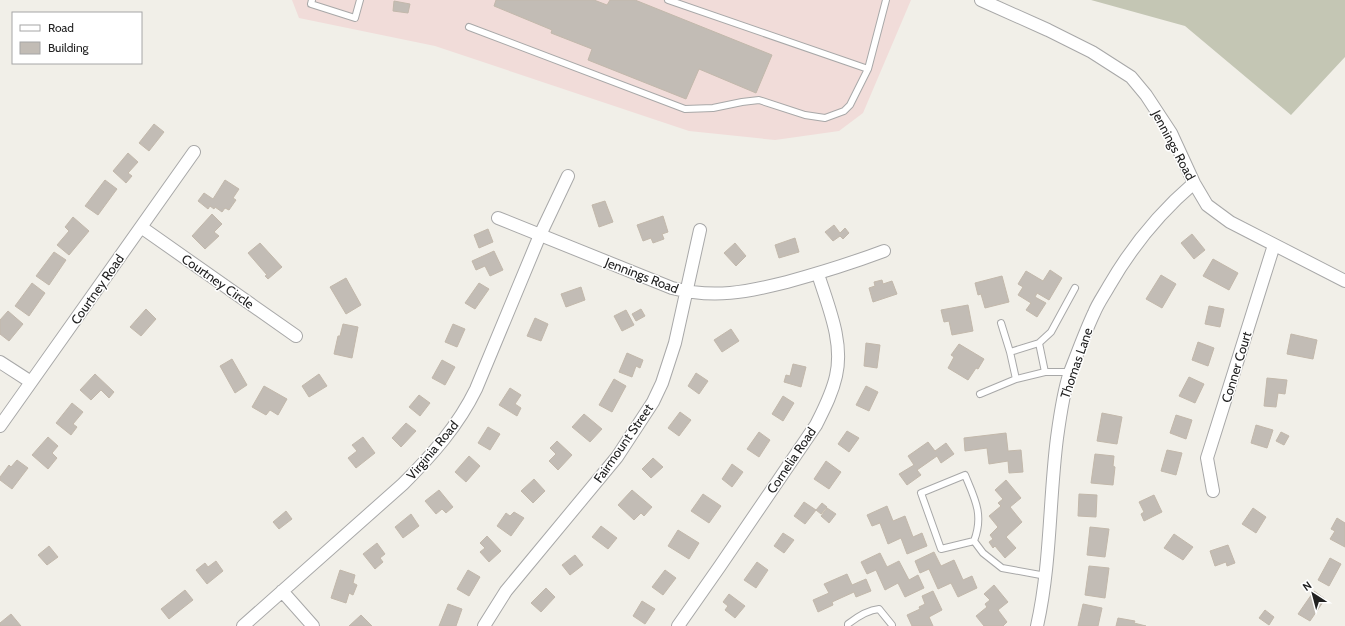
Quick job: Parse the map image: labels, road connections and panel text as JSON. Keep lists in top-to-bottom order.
{
  "streets": {
    "street": [
      "Jennings Road",
      "Courtney Circle",
      "Courtney Road",
      "Thomas Lane",
      "Conner Court",
      "Fairmount Street",
      "Virginia Road",
      "Cornelia Road"
    ]
  },
  "crossings": [
    ["Jennings Road", "Thomas Lane"],
    ["Jennings Road", "Conner Court"],
    ["Jennings Road", "Fairmount Street"],
    ["Jennings Road", "Virginia Road"],
    ["Jennings Road", "Cornelia Road"],
    ["Courtney Circle", "Courtney Road"]
  ],
  "legend": ["Road", "Building"],
  "north": "top left"
}
